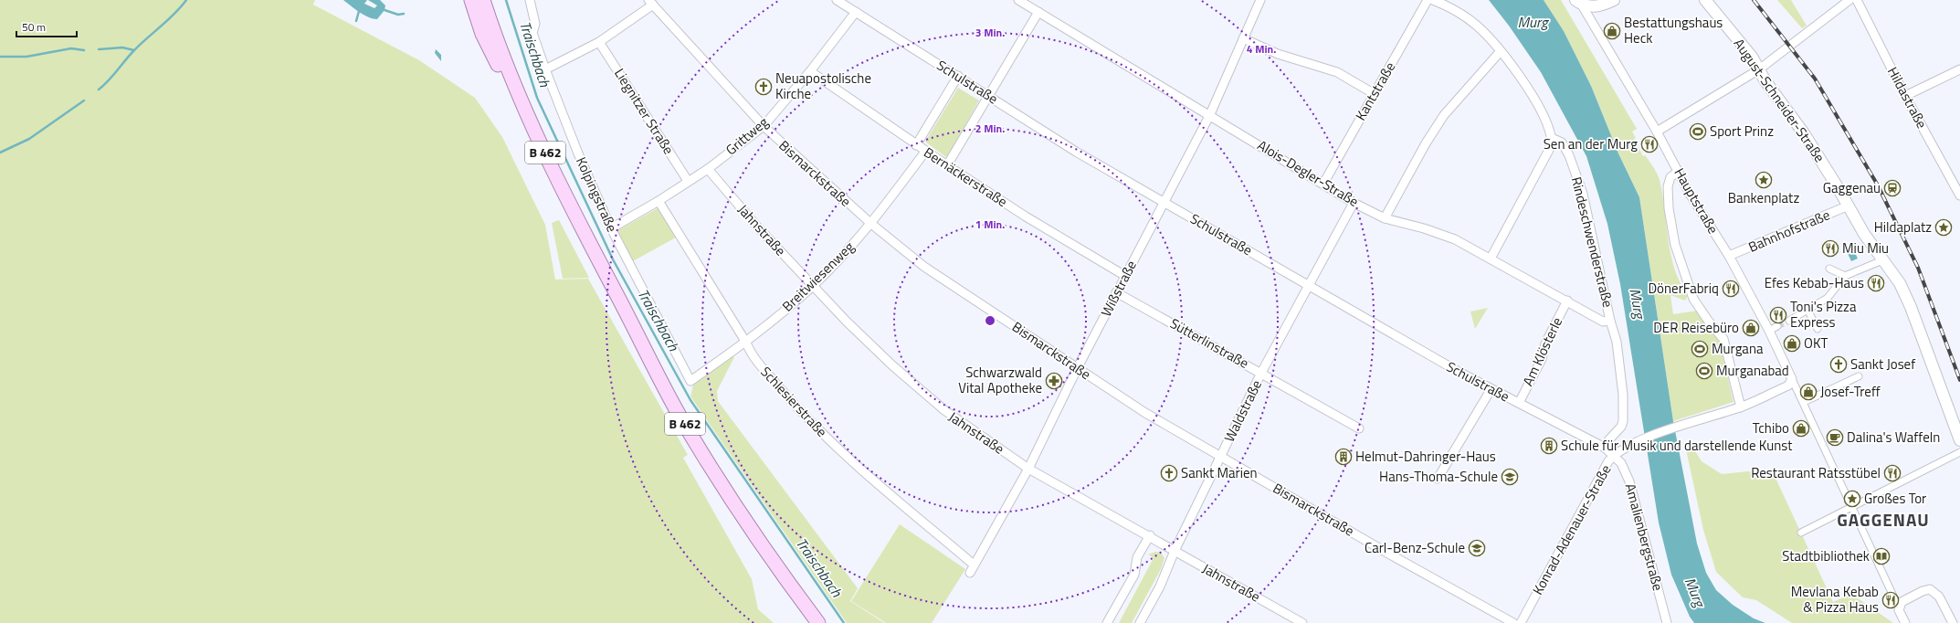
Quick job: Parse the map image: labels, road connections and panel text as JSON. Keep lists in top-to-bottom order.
{
  "streets": {
    "main road": ["B 462"],
    "street": [
      "Schulstraße",
      "Kantstraße",
      "Hildastraße",
      "August-Schneider-Straße",
      "Liegnitzer Straße",
      "Grittweg",
      "Bismarckstraße",
      "Alois-Degler-Straße",
      "Bernäckerstraße",
      "Kolpingstraße",
      "Hauptstraße",
      "Jahnstraße",
      "Bahnhofstraße",
      "Rindeschwenderstraße",
      "Breitwiesenweg",
      "Wißstraße",
      "Sütterlinstraße",
      "Am Klösterle",
      "Schlesierstraße",
      "Waldstraße",
      "Konrad-Adenauer-Straße",
      "Amalienbergstraße"
    ]
  },
  "crossings": [
    ["Schulstraße", "Grittweg"],
    ["Schulstraße", "Rindeschwenderstraße"],
    ["Schulstraße", "Wißstraße"],
    ["Schulstraße", "Am Klösterle"],
    ["Schulstraße", "Waldstraße"],
    ["Schulstraße", "Konrad-Adenauer-Straße"],
    ["Schulstraße", "Amalienbergstraße"],
    ["Kantstraße", "Alois-Degler-Straße"],
    ["August-Schneider-Straße", "Bahnhofstraße"],
    ["Liegnitzer Straße", "Grittweg"],
    ["Grittweg", "Bismarckstraße"],
    ["Grittweg", "Bernäckerstraße"],
    ["Grittweg", "Kolpingstraße"],
    ["Grittweg", "Jahnstraße"],
    ["Grittweg", "Schlesierstraße"],
    ["Bismarckstraße", "Breitwiesenweg"],
    ["Bismarckstraße", "Wißstraße"],
    ["Bismarckstraße", "Waldstraße"],
    ["Alois-Degler-Straße", "Rindeschwenderstraße"],
    ["Alois-Degler-Straße", "Wißstraße"],
    ["Alois-Degler-Straße", "Am Klösterle"],
    ["Alois-Degler-Straße", "Waldstraße"],
    ["Bernäckerstraße", "Breitwiesenweg"],
    ["Bernäckerstraße", "Wißstraße"],
    ["Kolpingstraße", "Breitwiesenweg"],
    ["Hauptstraße", "Bahnhofstraße"],
    ["Hauptstraße", "Konrad-Adenauer-Straße"],
    ["Jahnstraße", "Breitwiesenweg"],
    ["Jahnstraße", "Wißstraße"],
    ["Jahnstraße", "Waldstraße"],
    ["Breitwiesenweg", "Schlesierstraße"],
    ["Wißstraße", "Sütterlinstraße"],
    ["Wißstraße", "Schlesierstraße"],
    ["Sütterlinstraße", "Waldstraße"],
    ["Konrad-Adenauer-Straße", "Amalienbergstraße"]
  ],
  "districts": ["GAGGENAU"],
  "water": ["Murg", "Traischbach"],
  "places": {
    "shop": [
      "Bestattungshaus Heck",
      "DER Reisebüro",
      "OKT",
      "Josef-Treff",
      "Tchibo"
    ],
    "church": ["Neuapostolische Kirche", "Sankt Josef", "Sankt Marien"],
    "sports": ["Sport Prinz", "Murgana", "Murganabad"],
    "restaurant": [
      "Sen an der Murg",
      "Miu Miu",
      "Efes Kebab-Haus",
      "DönerFabriq",
      "Toni's Pizza Express",
      "Restaurant Ratsstübel",
      "Mevlana Kebab & Pizza Haus"
    ],
    "place": ["Bankenplatz", "Hildaplatz", "Großes Tor"],
    "station": ["Gaggenau"],
    "pharmacy": ["Schwarzwald Vital Apotheke"],
    "cafe": ["Dalina's Waffeln"],
    "building": ["Schule für Musik und darstellende Kunst", "Helmut-Dahringer-Haus"],
    "school or university": ["Hans-Thoma-Schule", "Carl-Benz-Schule"],
    "library": ["Stadtbibliothek"]
  },
  "scale_bar": "50 m",
  "rings": [
    "3 Min.",
    "4 Min.",
    "2 Min.",
    "1 Min."
  ]
}
